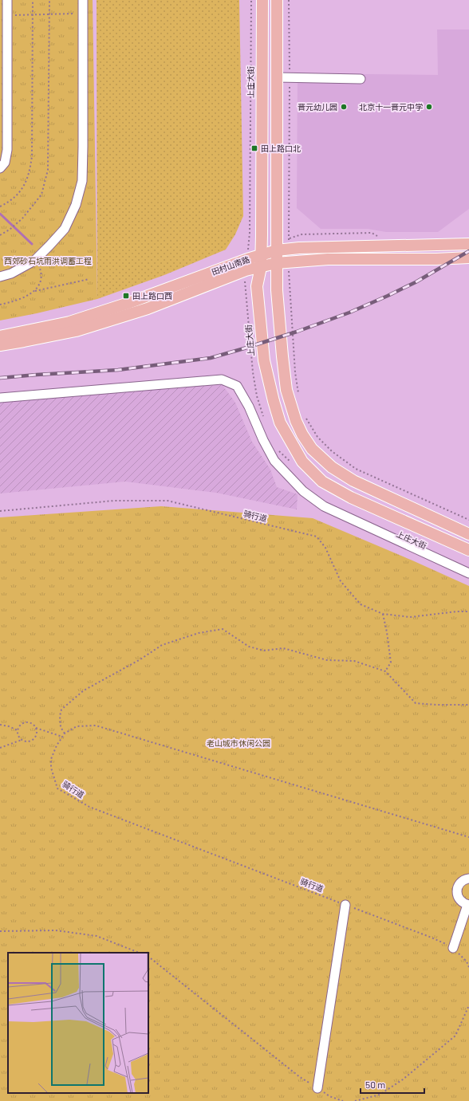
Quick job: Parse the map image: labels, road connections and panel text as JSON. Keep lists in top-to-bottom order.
{
  "streets": {
    "main road": ["上庄大街", "田村山南路"],
    "path": ["骑行道"]
  },
  "crossings": [
    ["上庄大街", "田村山南路"]
  ],
  "parks": ["西郊砂石坑雨洪调蓄工程", "老山城市休闲公园"],
  "places": {
    "other": ["晋元幼儿园", "北京十一晋元中学"],
    "transit": ["田上路口北", "田上路口西"]
  },
  "scale_bar": "50 m"
}
